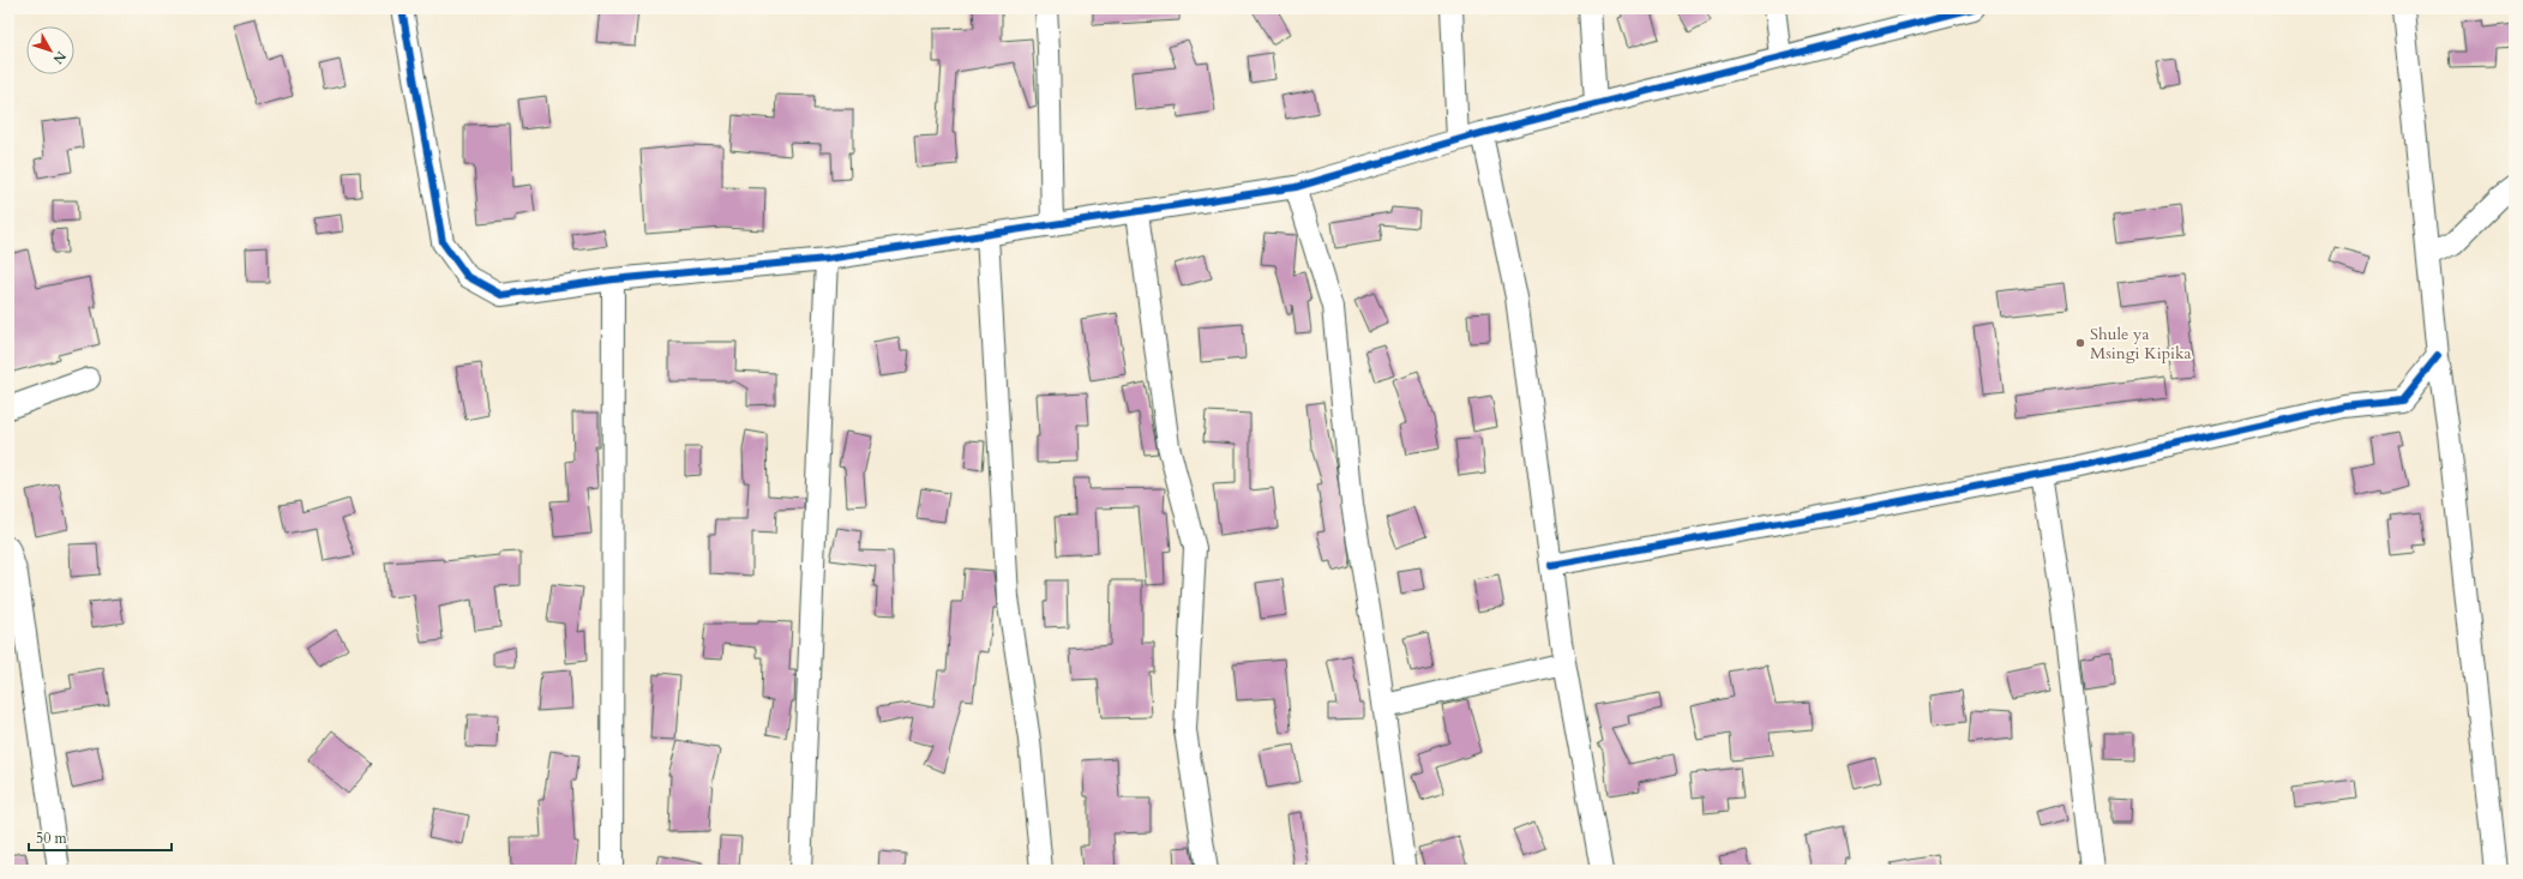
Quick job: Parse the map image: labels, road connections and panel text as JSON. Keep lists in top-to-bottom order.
{
  "places": ["Shule ya Msingi Kipika"],
  "scale_bar": "50 m",
  "north": "bottom right"
}
